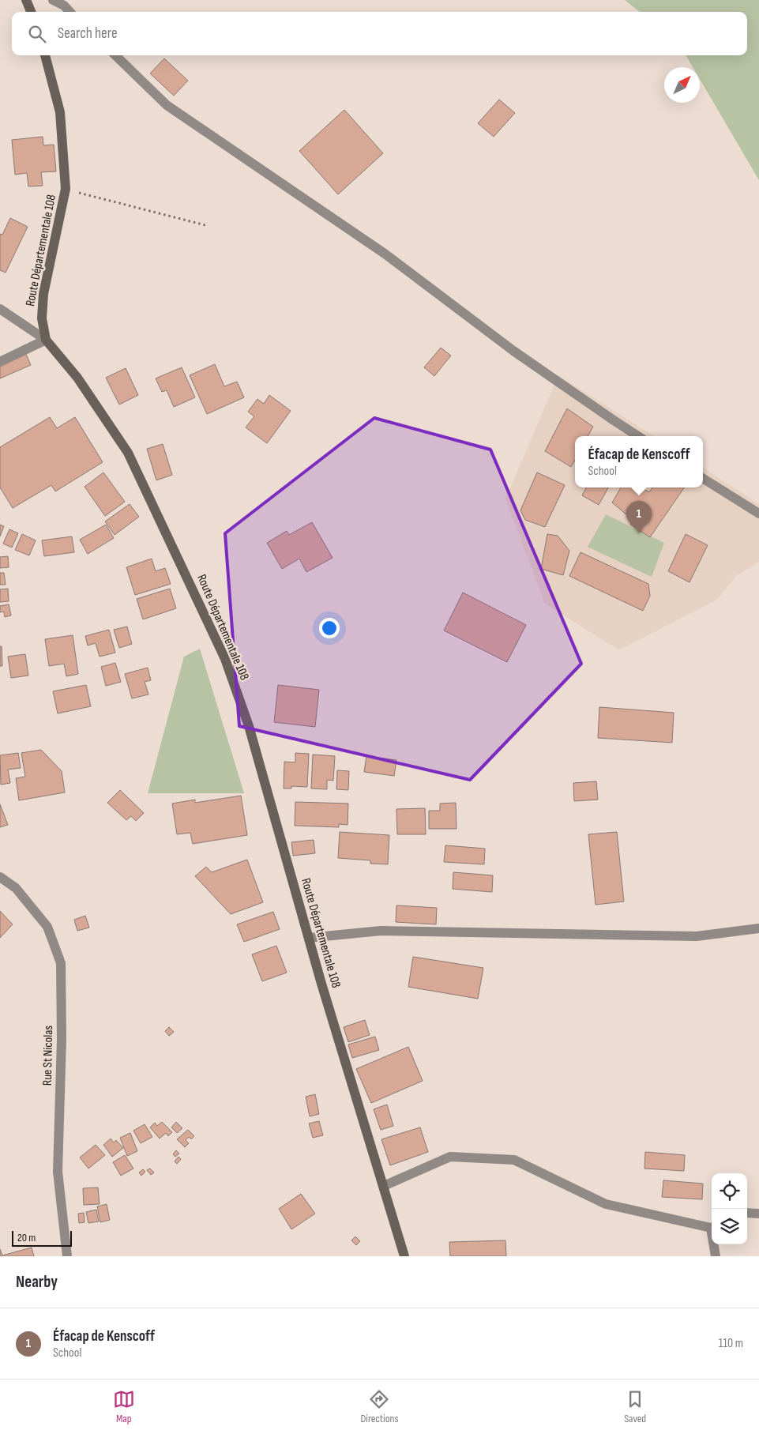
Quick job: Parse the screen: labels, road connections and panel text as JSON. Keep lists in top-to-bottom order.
{
  "streets": {
    "main road": ["Route Départementale 108"],
    "street": ["Rue St Nicolas"]
  },
  "scale_bar": "20 m",
  "north": "top right",
  "page": {
    "search": "Search here",
    "popup": ["Éfacap de Kenscoff", "School"],
    "pins": "1",
    "scale": "20 m",
    "heading": "Nearby",
    "list": [
      {
        "mark": "1",
        "name": "Éfacap de Kenscoff",
        "note": "School",
        "value": "110 m"
      }
    ],
    "nav": ["Map", "Directions", "Saved"]
  }
}
